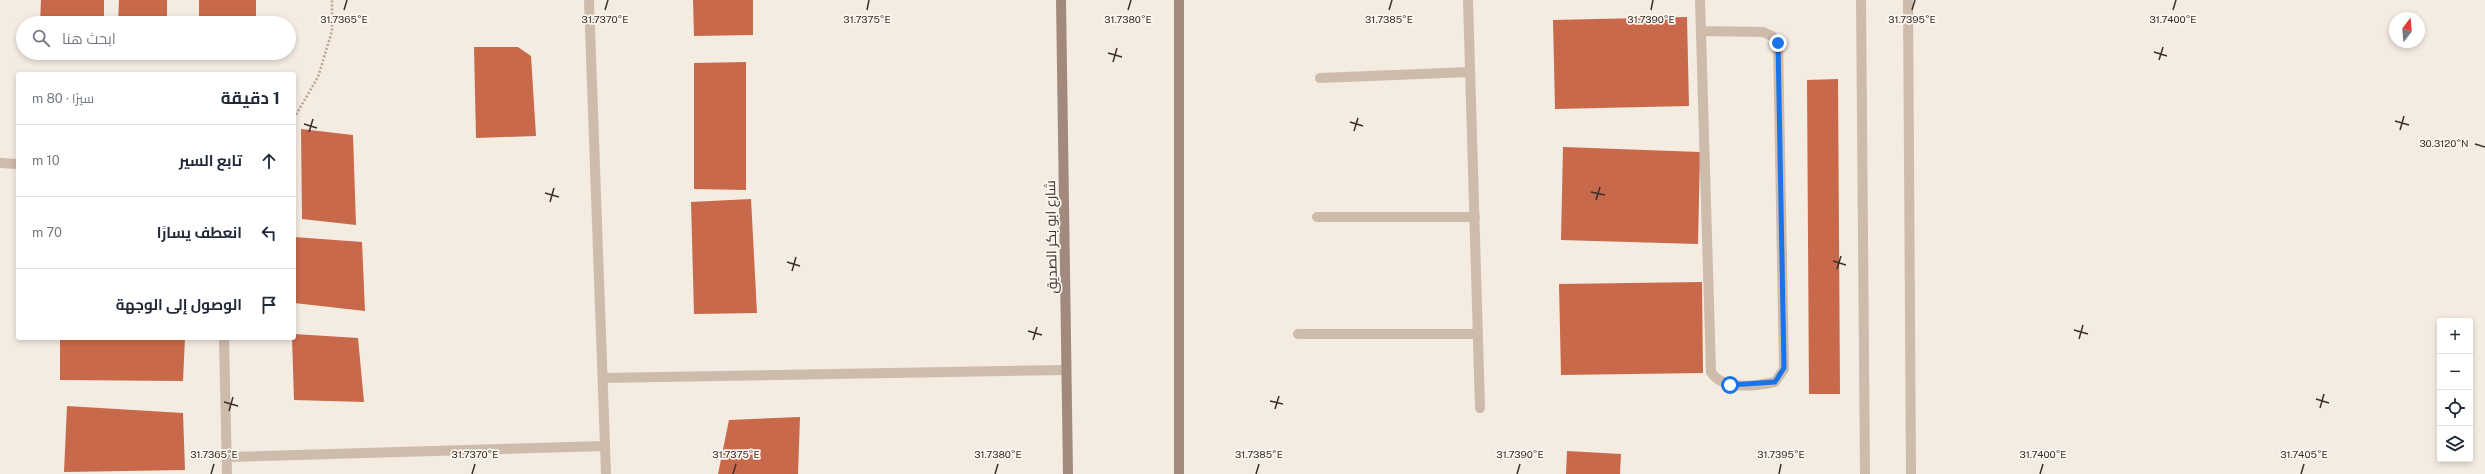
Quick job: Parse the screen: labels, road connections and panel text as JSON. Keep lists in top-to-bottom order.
{
  "streets": {
    "main road": ["شارع ابو بكر الصديق"]
  },
  "north": "top",
  "page": {
    "search": "ابحث هنا",
    "heading": ["1 دقيقة", "سيرًا · 80 m"],
    "list": [
      ["تابع السير", "10 m"],
      ["انعطف يسارًا", "70 m"],
      "الوصول إلى الوجهة"
    ],
    "map_buttons": ["+", "−"]
  },
  "coordinates": [
    "31.7365°E",
    "31.7370°E",
    "31.7375°E",
    "31.7380°E",
    "31.7385°E",
    "31.7390°E",
    "31.7395°E",
    "31.7400°E",
    "30.3120°N",
    "31.7405°E"
  ]
}
